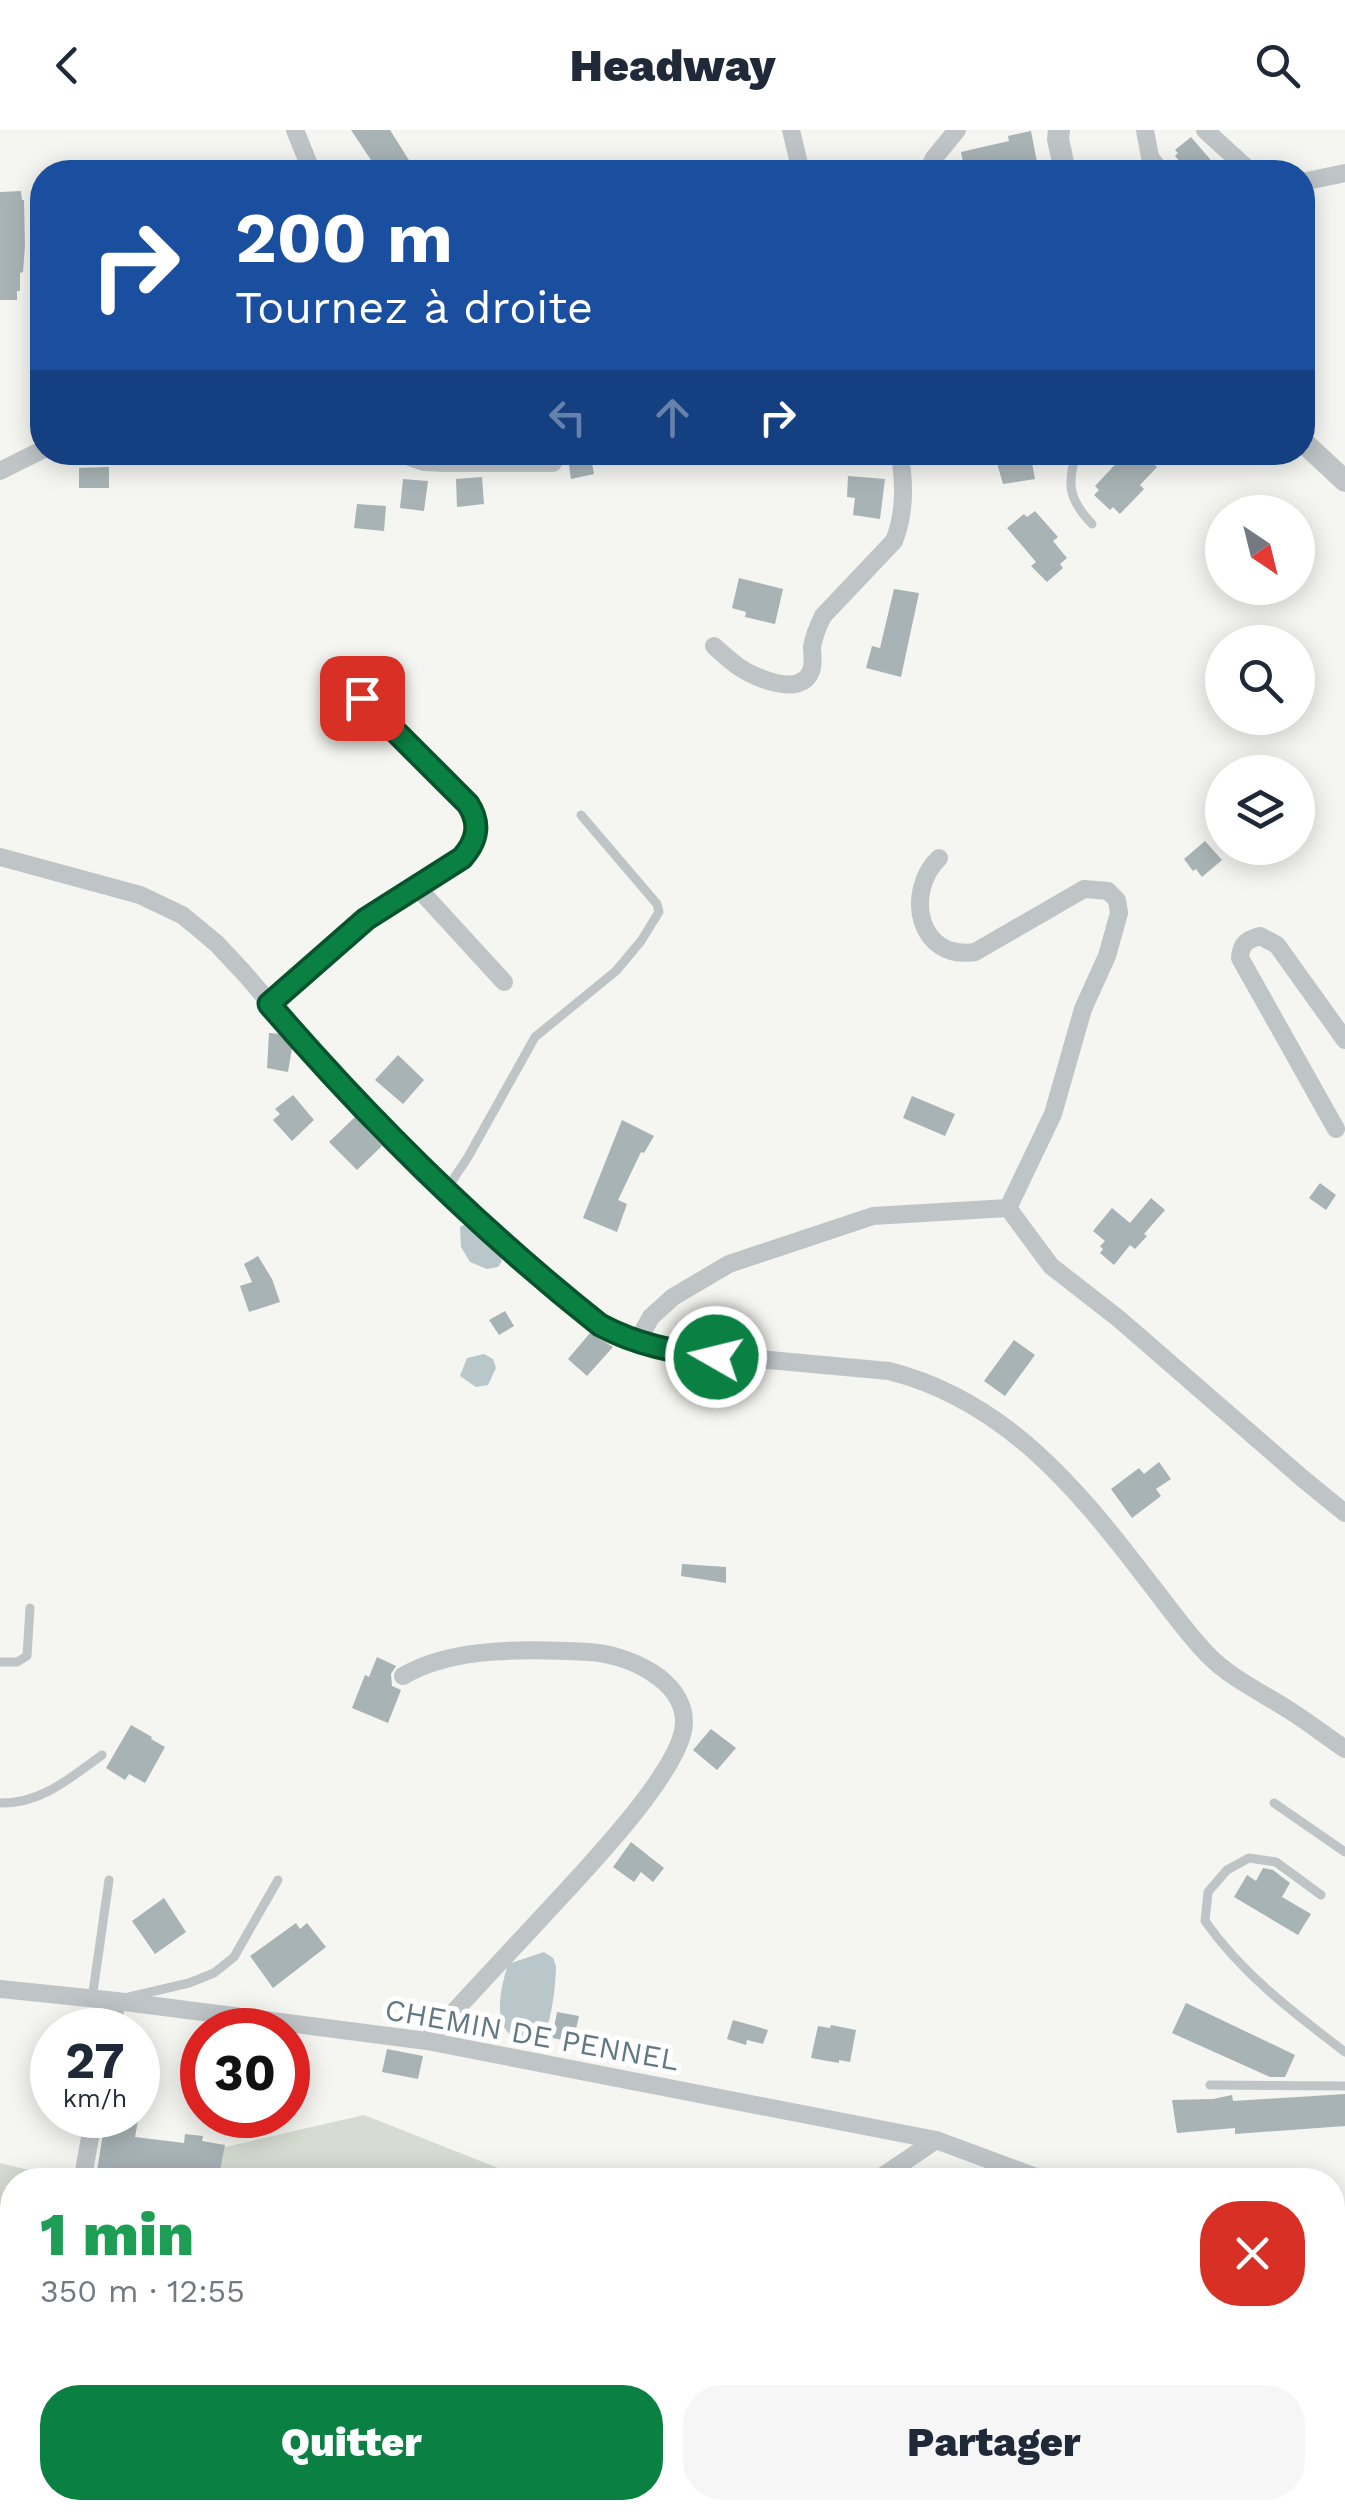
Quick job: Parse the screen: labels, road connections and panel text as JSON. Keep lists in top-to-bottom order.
{
  "streets": {
    "street": ["CHEMIN DE PENNEL"]
  },
  "north": "bottom right",
  "page": {
    "header": "Headway",
    "turn": ["200 m", "Tournez à droite"],
    "speed": "27 km/h",
    "limit": "30",
    "heading": ["1 min", "350 m · 12:55"],
    "buttons": ["Quitter", "Partager"]
  }
}
